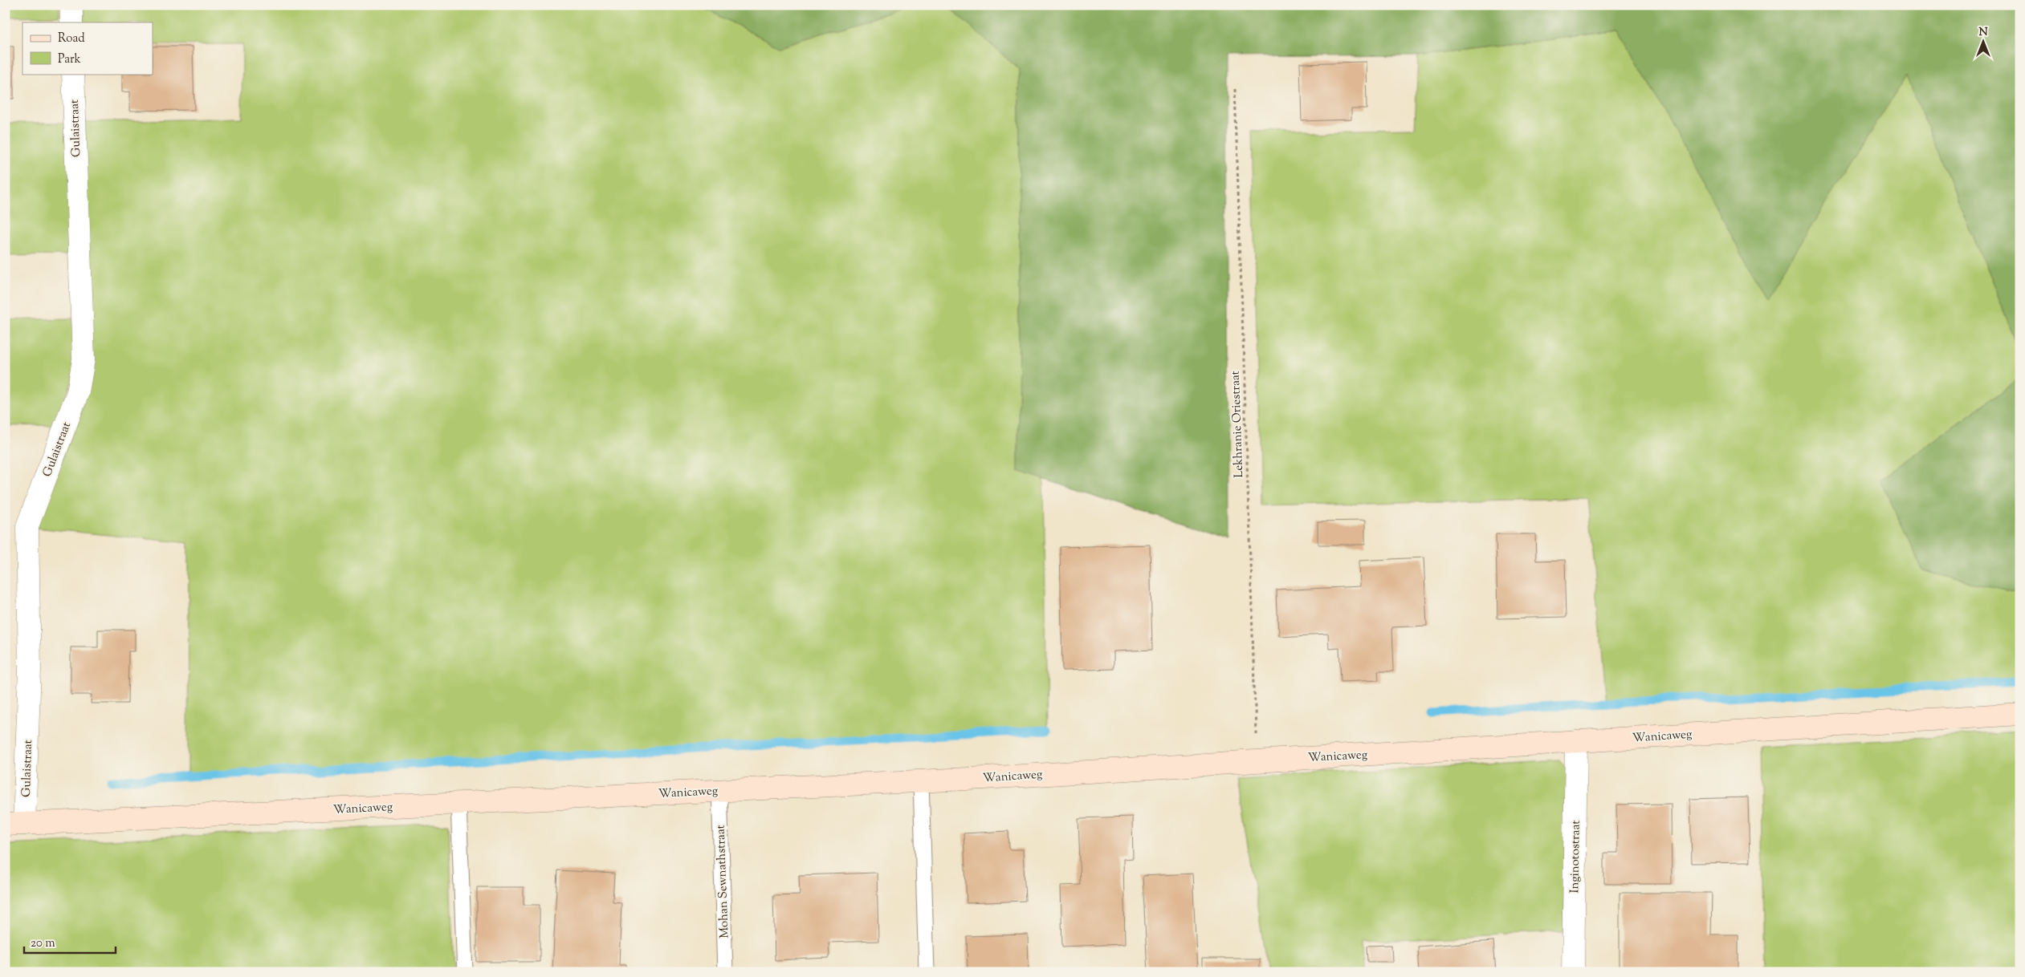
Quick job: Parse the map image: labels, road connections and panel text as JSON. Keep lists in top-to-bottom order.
{
  "streets": {
    "street": ["Gulaistraat", "Wanicaweg", "Inginotostraat"],
    "lane": ["Mohan Sewnathstraat"],
    "path": ["Lekhranie Oriestraat"]
  },
  "crossings": [
    ["Gulaistraat", "Wanicaweg"],
    ["Lekhranie Oriestraat", "Wanicaweg"],
    ["Wanicaweg", "Inginotostraat"],
    ["Wanicaweg", "Mohan Sewnathstraat"]
  ],
  "legend": ["Road", "Park"],
  "scale_bar": "20 m",
  "north": "top"
}
